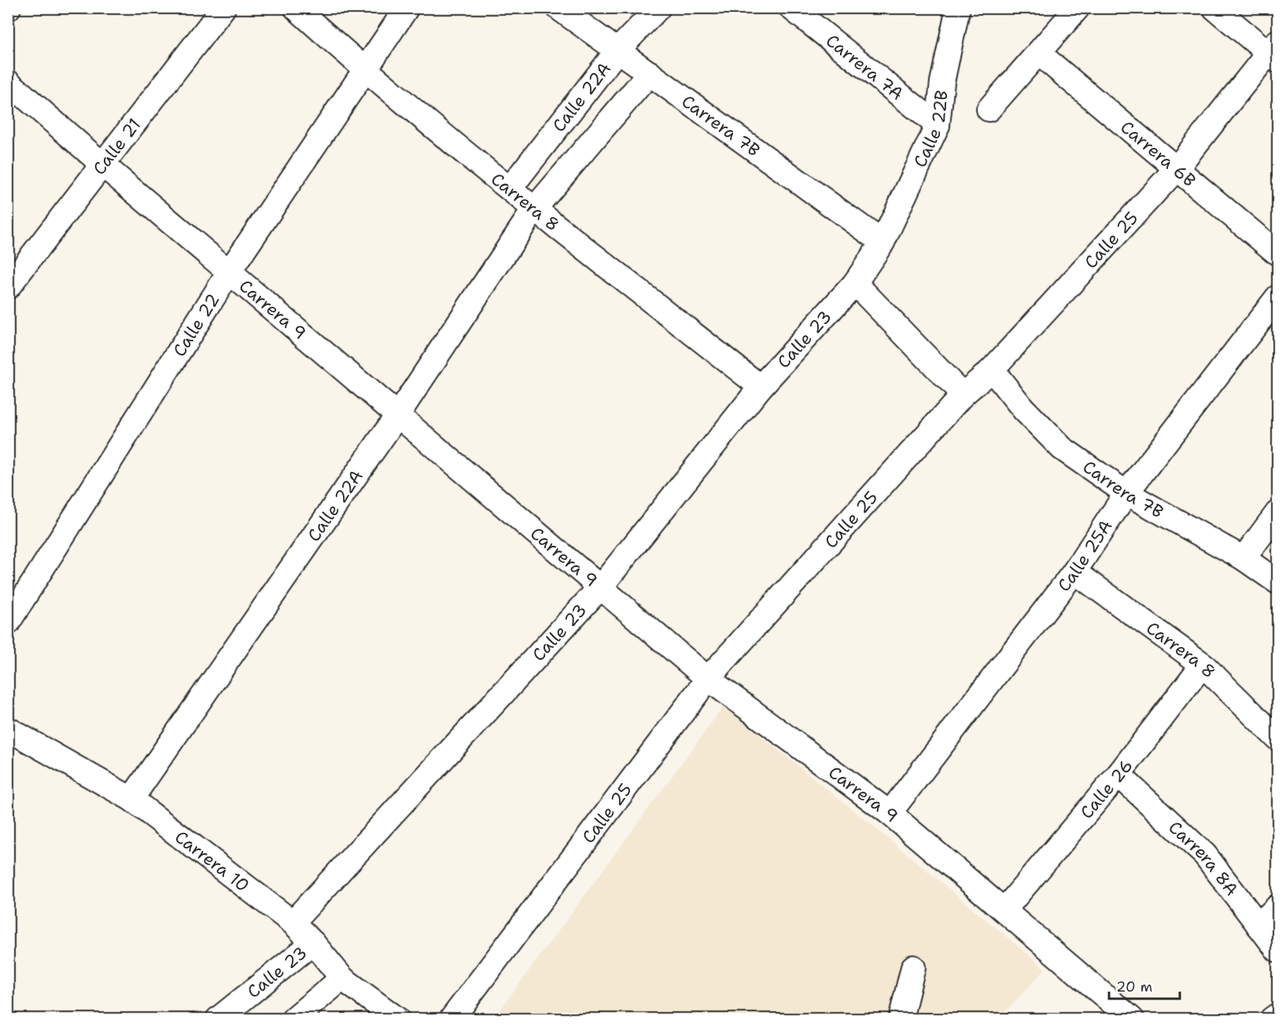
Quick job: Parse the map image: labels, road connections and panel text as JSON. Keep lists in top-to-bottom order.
{
  "streets": {
    "street": [
      "Carrera 7A",
      "Calle 22A",
      "Carrera 7B",
      "Calle 22B",
      "Calle 21",
      "Carrera 6B",
      "Carrera 8",
      "Calle 25",
      "Carrera 9",
      "Calle 22",
      "Calle 23",
      "Calle 25A",
      "Calle 26",
      "Carrera 8A",
      "Carrera 10"
    ]
  },
  "crossings": [
    ["Carrera 7A", "Calle 22B"],
    ["Calle 22A", "Carrera 7B"],
    ["Calle 22A", "Carrera 8"],
    ["Calle 22A", "Carrera 9"],
    ["Calle 22A", "Carrera 10"],
    ["Carrera 7B", "Calle 22B"],
    ["Carrera 7B", "Calle 25"],
    ["Carrera 7B", "Calle 23"],
    ["Carrera 7B", "Calle 25A"],
    ["Calle 22B", "Calle 23"],
    ["Calle 21", "Carrera 9"],
    ["Carrera 6B", "Calle 25"],
    ["Carrera 8", "Calle 22"],
    ["Carrera 8", "Calle 23"],
    ["Carrera 8", "Calle 25A"],
    ["Carrera 8", "Calle 26"],
    ["Calle 25", "Carrera 9"],
    ["Carrera 9", "Calle 22"],
    ["Carrera 9", "Calle 23"],
    ["Carrera 9", "Calle 25A"],
    ["Carrera 9", "Calle 26"],
    ["Calle 23", "Carrera 10"],
    ["Calle 26", "Carrera 8A"]
  ],
  "scale_bar": "20 m"
}
